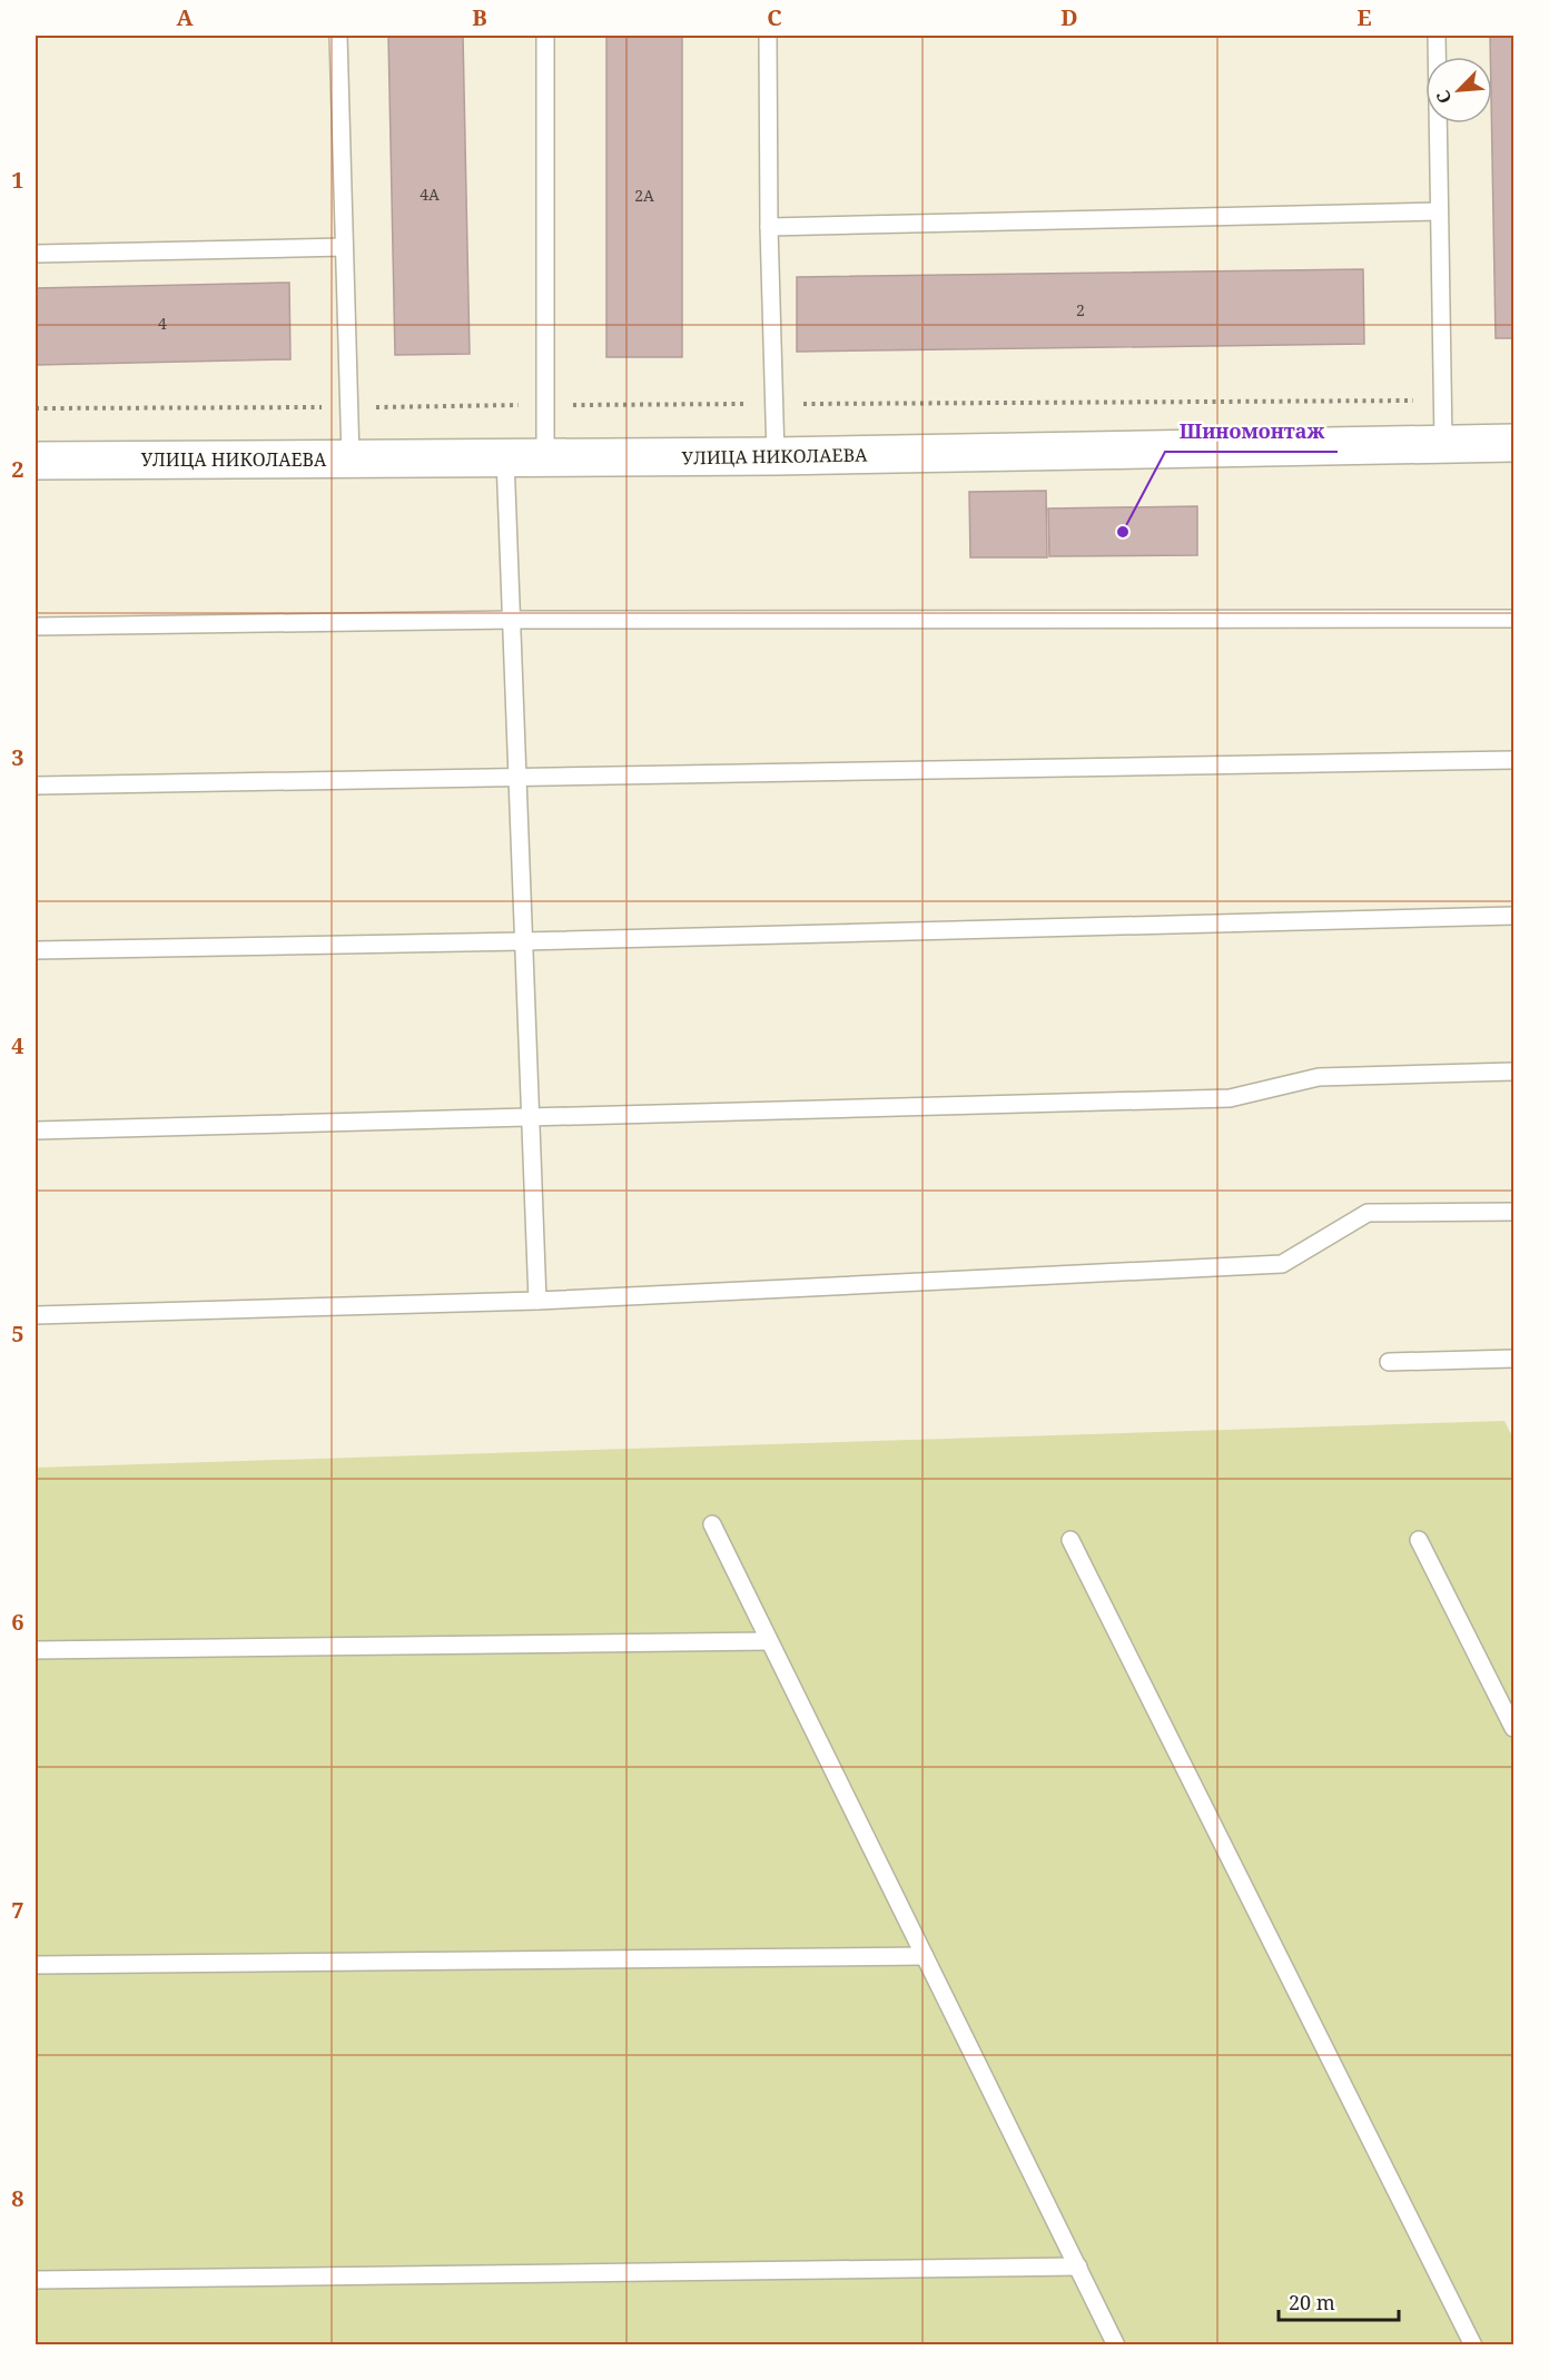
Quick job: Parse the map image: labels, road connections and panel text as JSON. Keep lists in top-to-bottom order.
{
  "streets": {
    "main road": ["УЛИЦА НИКОЛАЕВА"]
  },
  "places": ["Шиномонтаж"],
  "house_numbers": [
    "4А",
    "2А",
    "2",
    "4"
  ],
  "scale_bar": "20 m",
  "north": "bottom left",
  "grid": {
    "columns": [
      "A",
      "B",
      "C",
      "D",
      "E"
    ],
    "rows": [
      "1",
      "2",
      "3",
      "4",
      "5",
      "6",
      "7",
      "8"
    ]
  }
}
